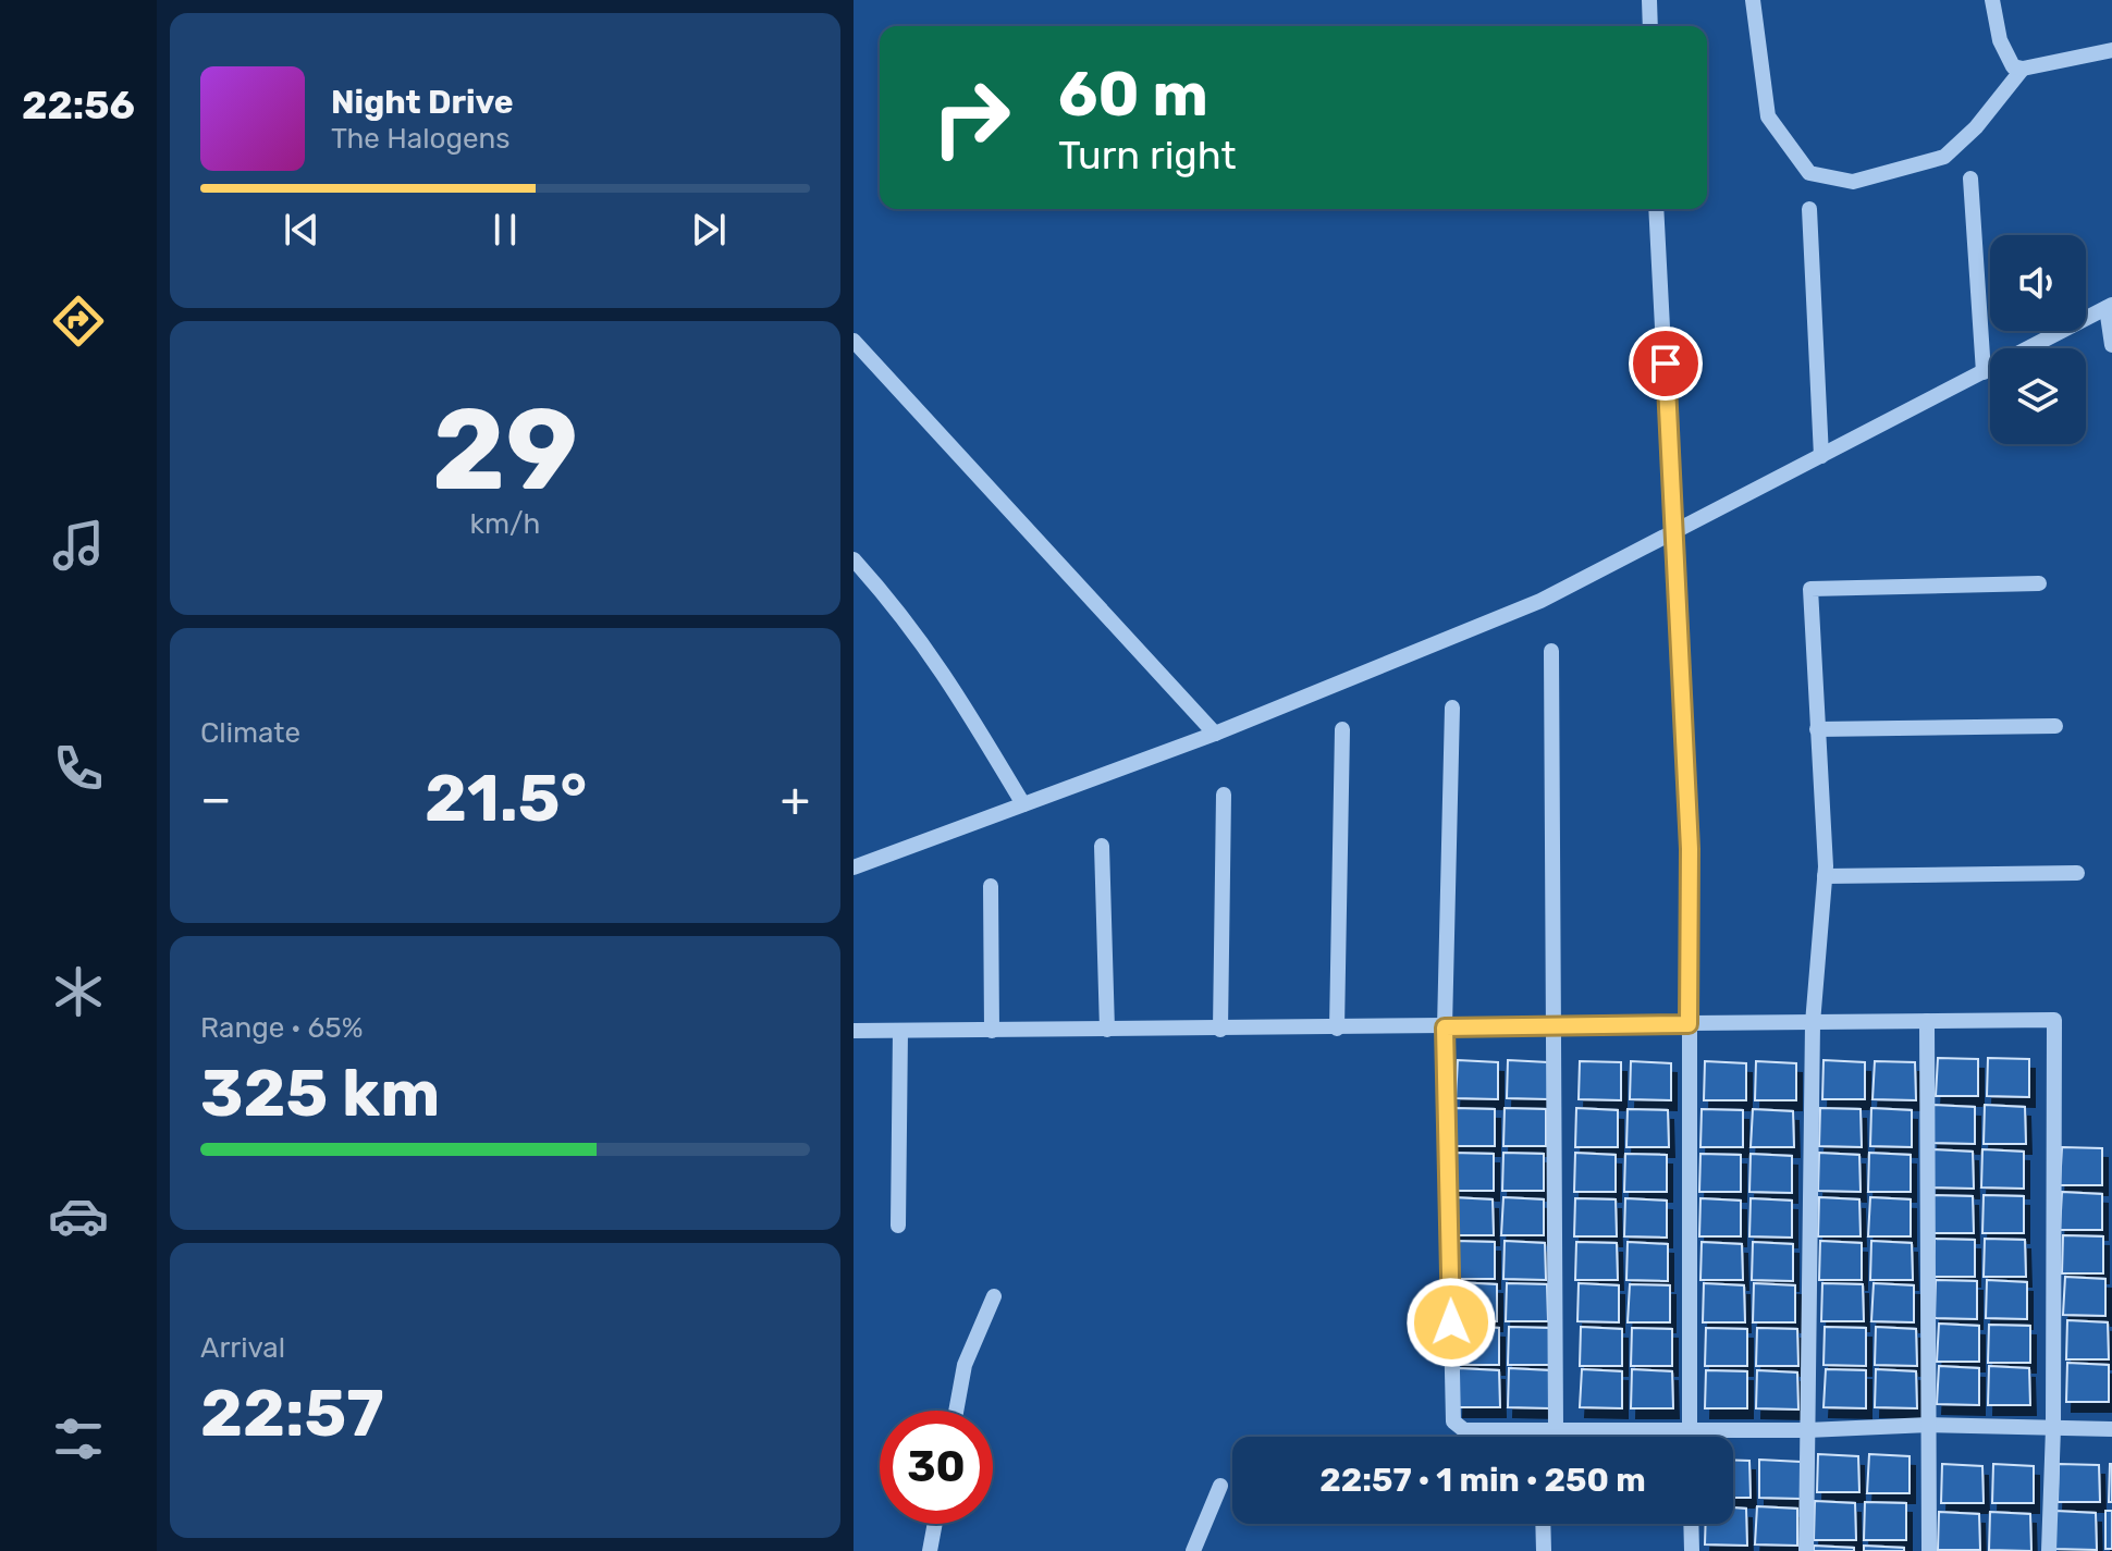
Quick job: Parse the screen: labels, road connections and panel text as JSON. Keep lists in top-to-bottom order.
{
  "page": {
    "tabs": "22:56",
    "turn": ["60 m", "Turn right"],
    "song": ["Night Drive", "The Halogens"],
    "tile": [
      ["29", "km/h"],
      "Climate",
      ["Range · 65%", "325 km"],
      ["Arrival", "22:57"]
    ],
    "heat": ["−", "21.5°", "+"],
    "limit": "30",
    "trip": "22:57 · 1 min · 250 m"
  }
}
